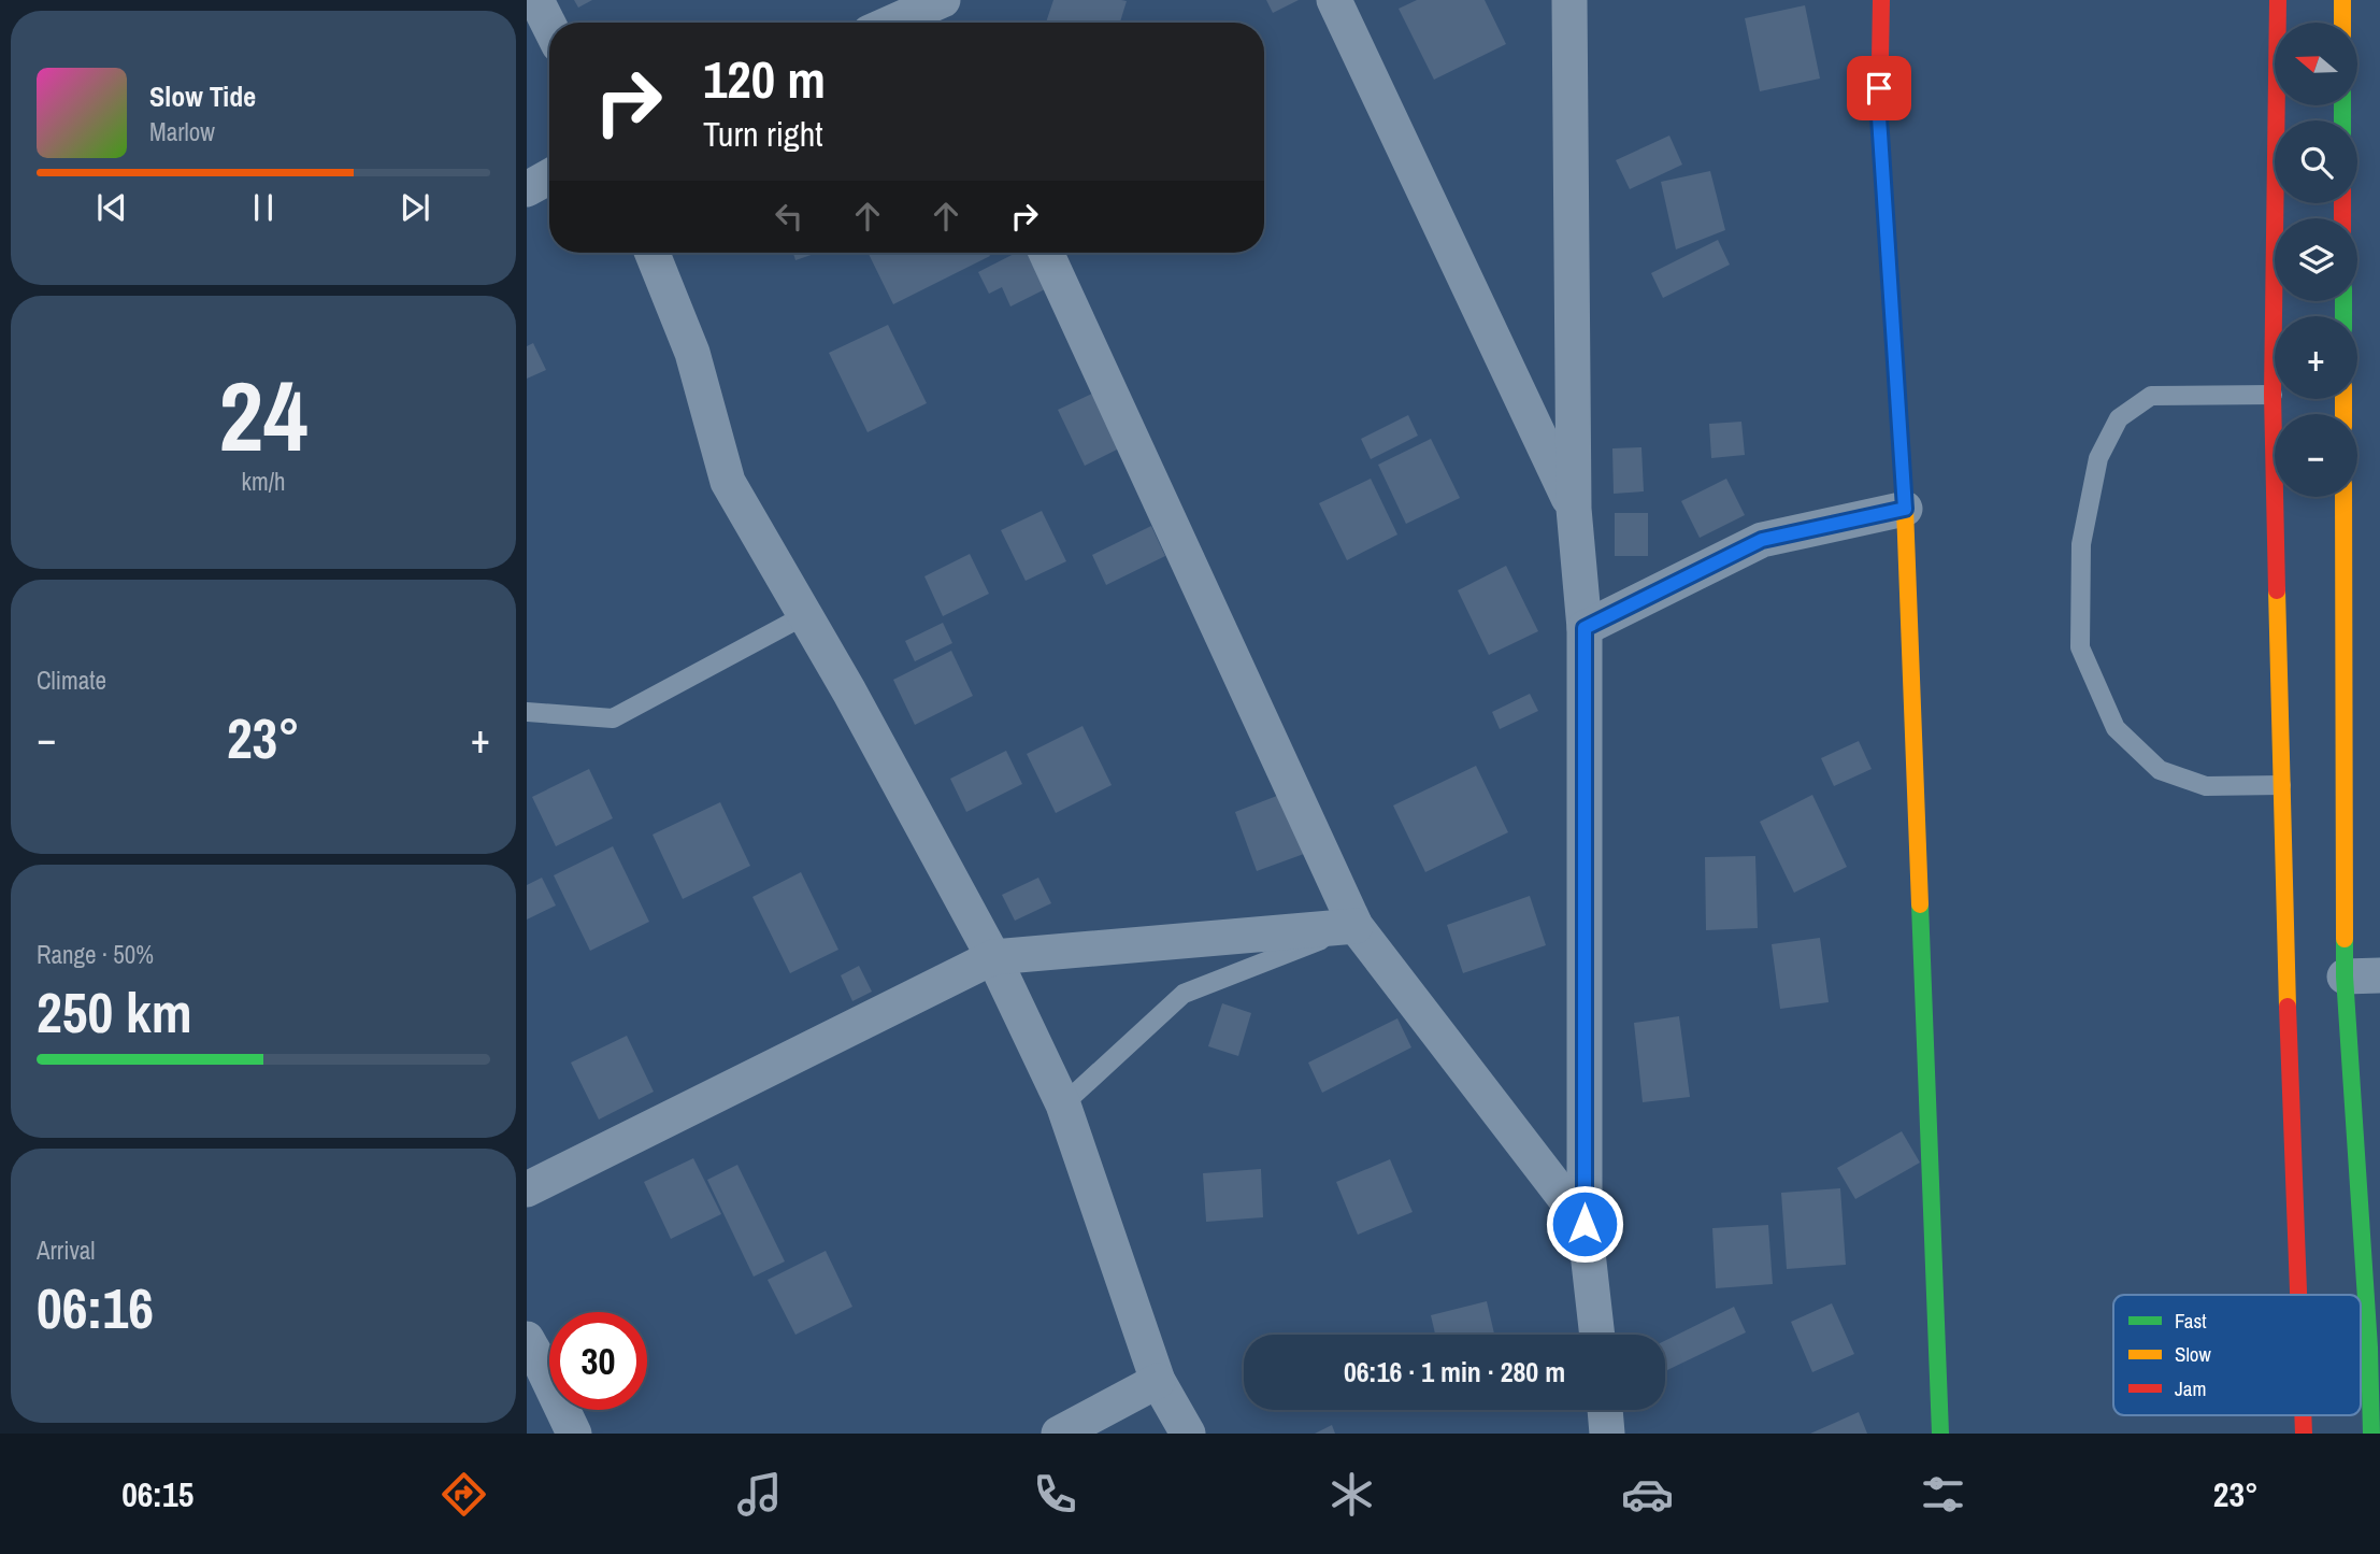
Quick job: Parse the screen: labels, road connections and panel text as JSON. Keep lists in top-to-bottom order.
{
  "legend": ["Fast", "Slow", "Jam"],
  "north": "left",
  "page": {
    "map_buttons": ["+", "−"],
    "turn": ["120 m", "Turn right"],
    "song": ["Slow Tide", "Marlow"],
    "tile": [
      ["24", "km/h"],
      "Climate",
      ["Range · 50%", "250 km"],
      ["Arrival", "06:16"]
    ],
    "heat": ["−", "23°", "+"],
    "limit": "30",
    "trip": "06:16 · 1 min · 280 m",
    "tabs": ["06:15", "23°"]
  }
}
